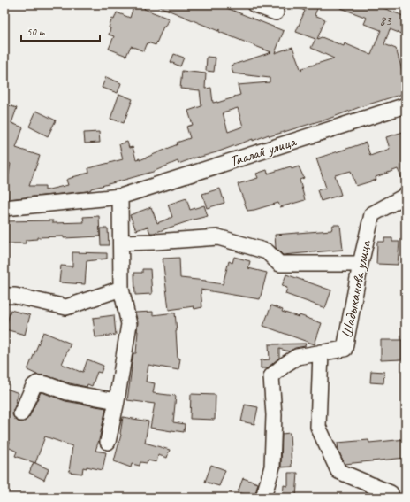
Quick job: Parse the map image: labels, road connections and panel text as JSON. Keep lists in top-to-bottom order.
{
  "streets": {
    "street": ["Таалай улица", "Шадыканова улица"]
  },
  "house_numbers": ["83"],
  "scale_bar": "50 m"
}
